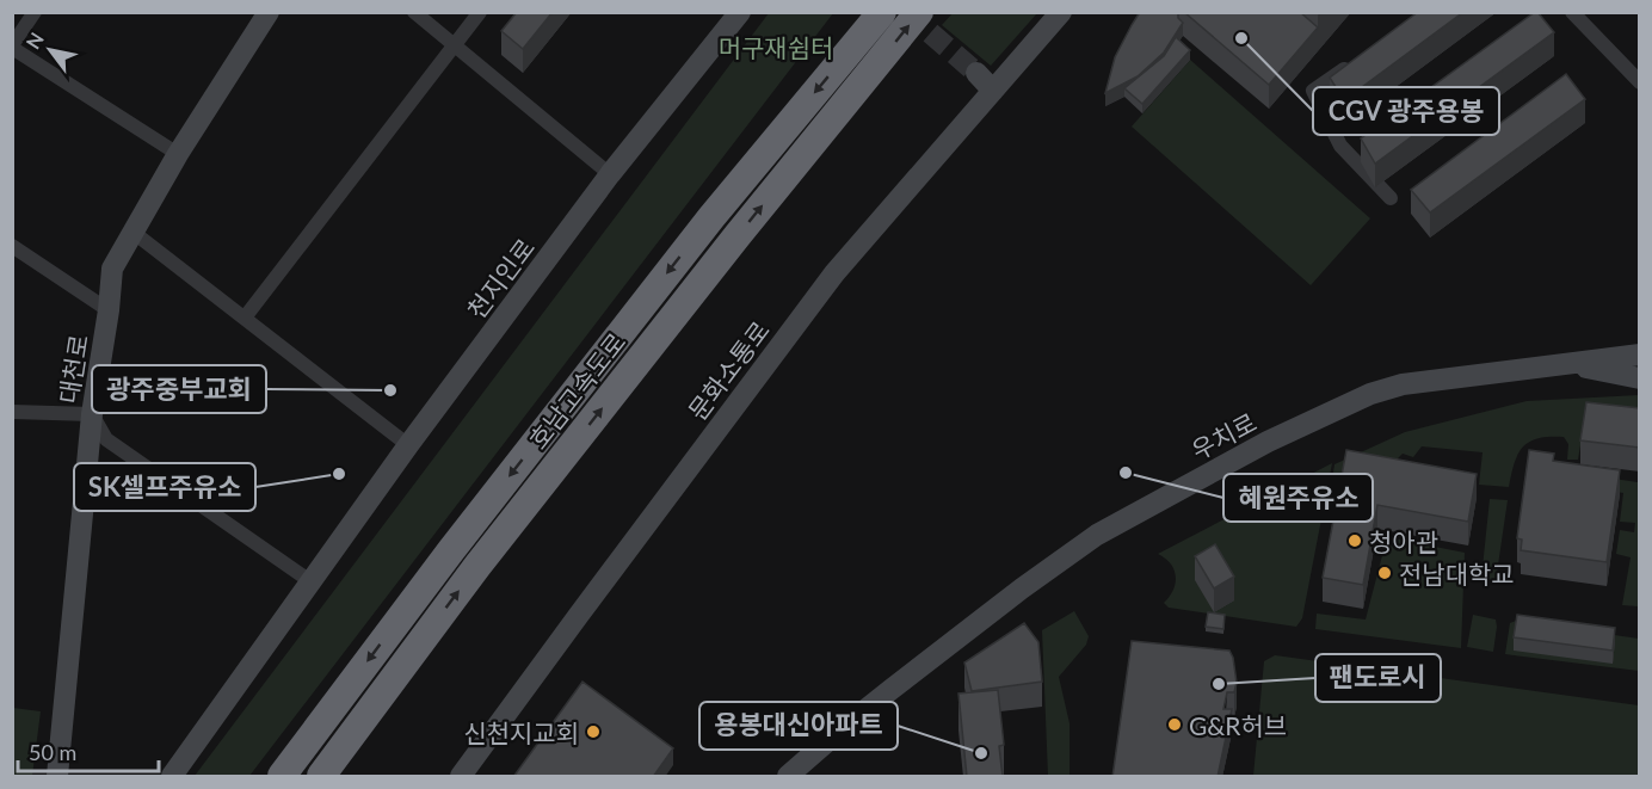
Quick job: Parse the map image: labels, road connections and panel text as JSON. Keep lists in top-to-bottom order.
{
  "streets": {
    "highway": ["호남고속도로"],
    "street": [
      "천지인로",
      "대천로",
      "문화소통로",
      "우치로"
    ]
  },
  "parks": ["머구재쉼터"],
  "places": [
    "CGV 광주용봉",
    "광주중부교회",
    "혜원주유소",
    "SK셀프주유소",
    "청아관",
    "전남대학교",
    "팬도로시",
    "G&R허브",
    "신천지교회",
    "용봉대신아파트"
  ],
  "scale_bar": "50 m",
  "north": "top left"
}
